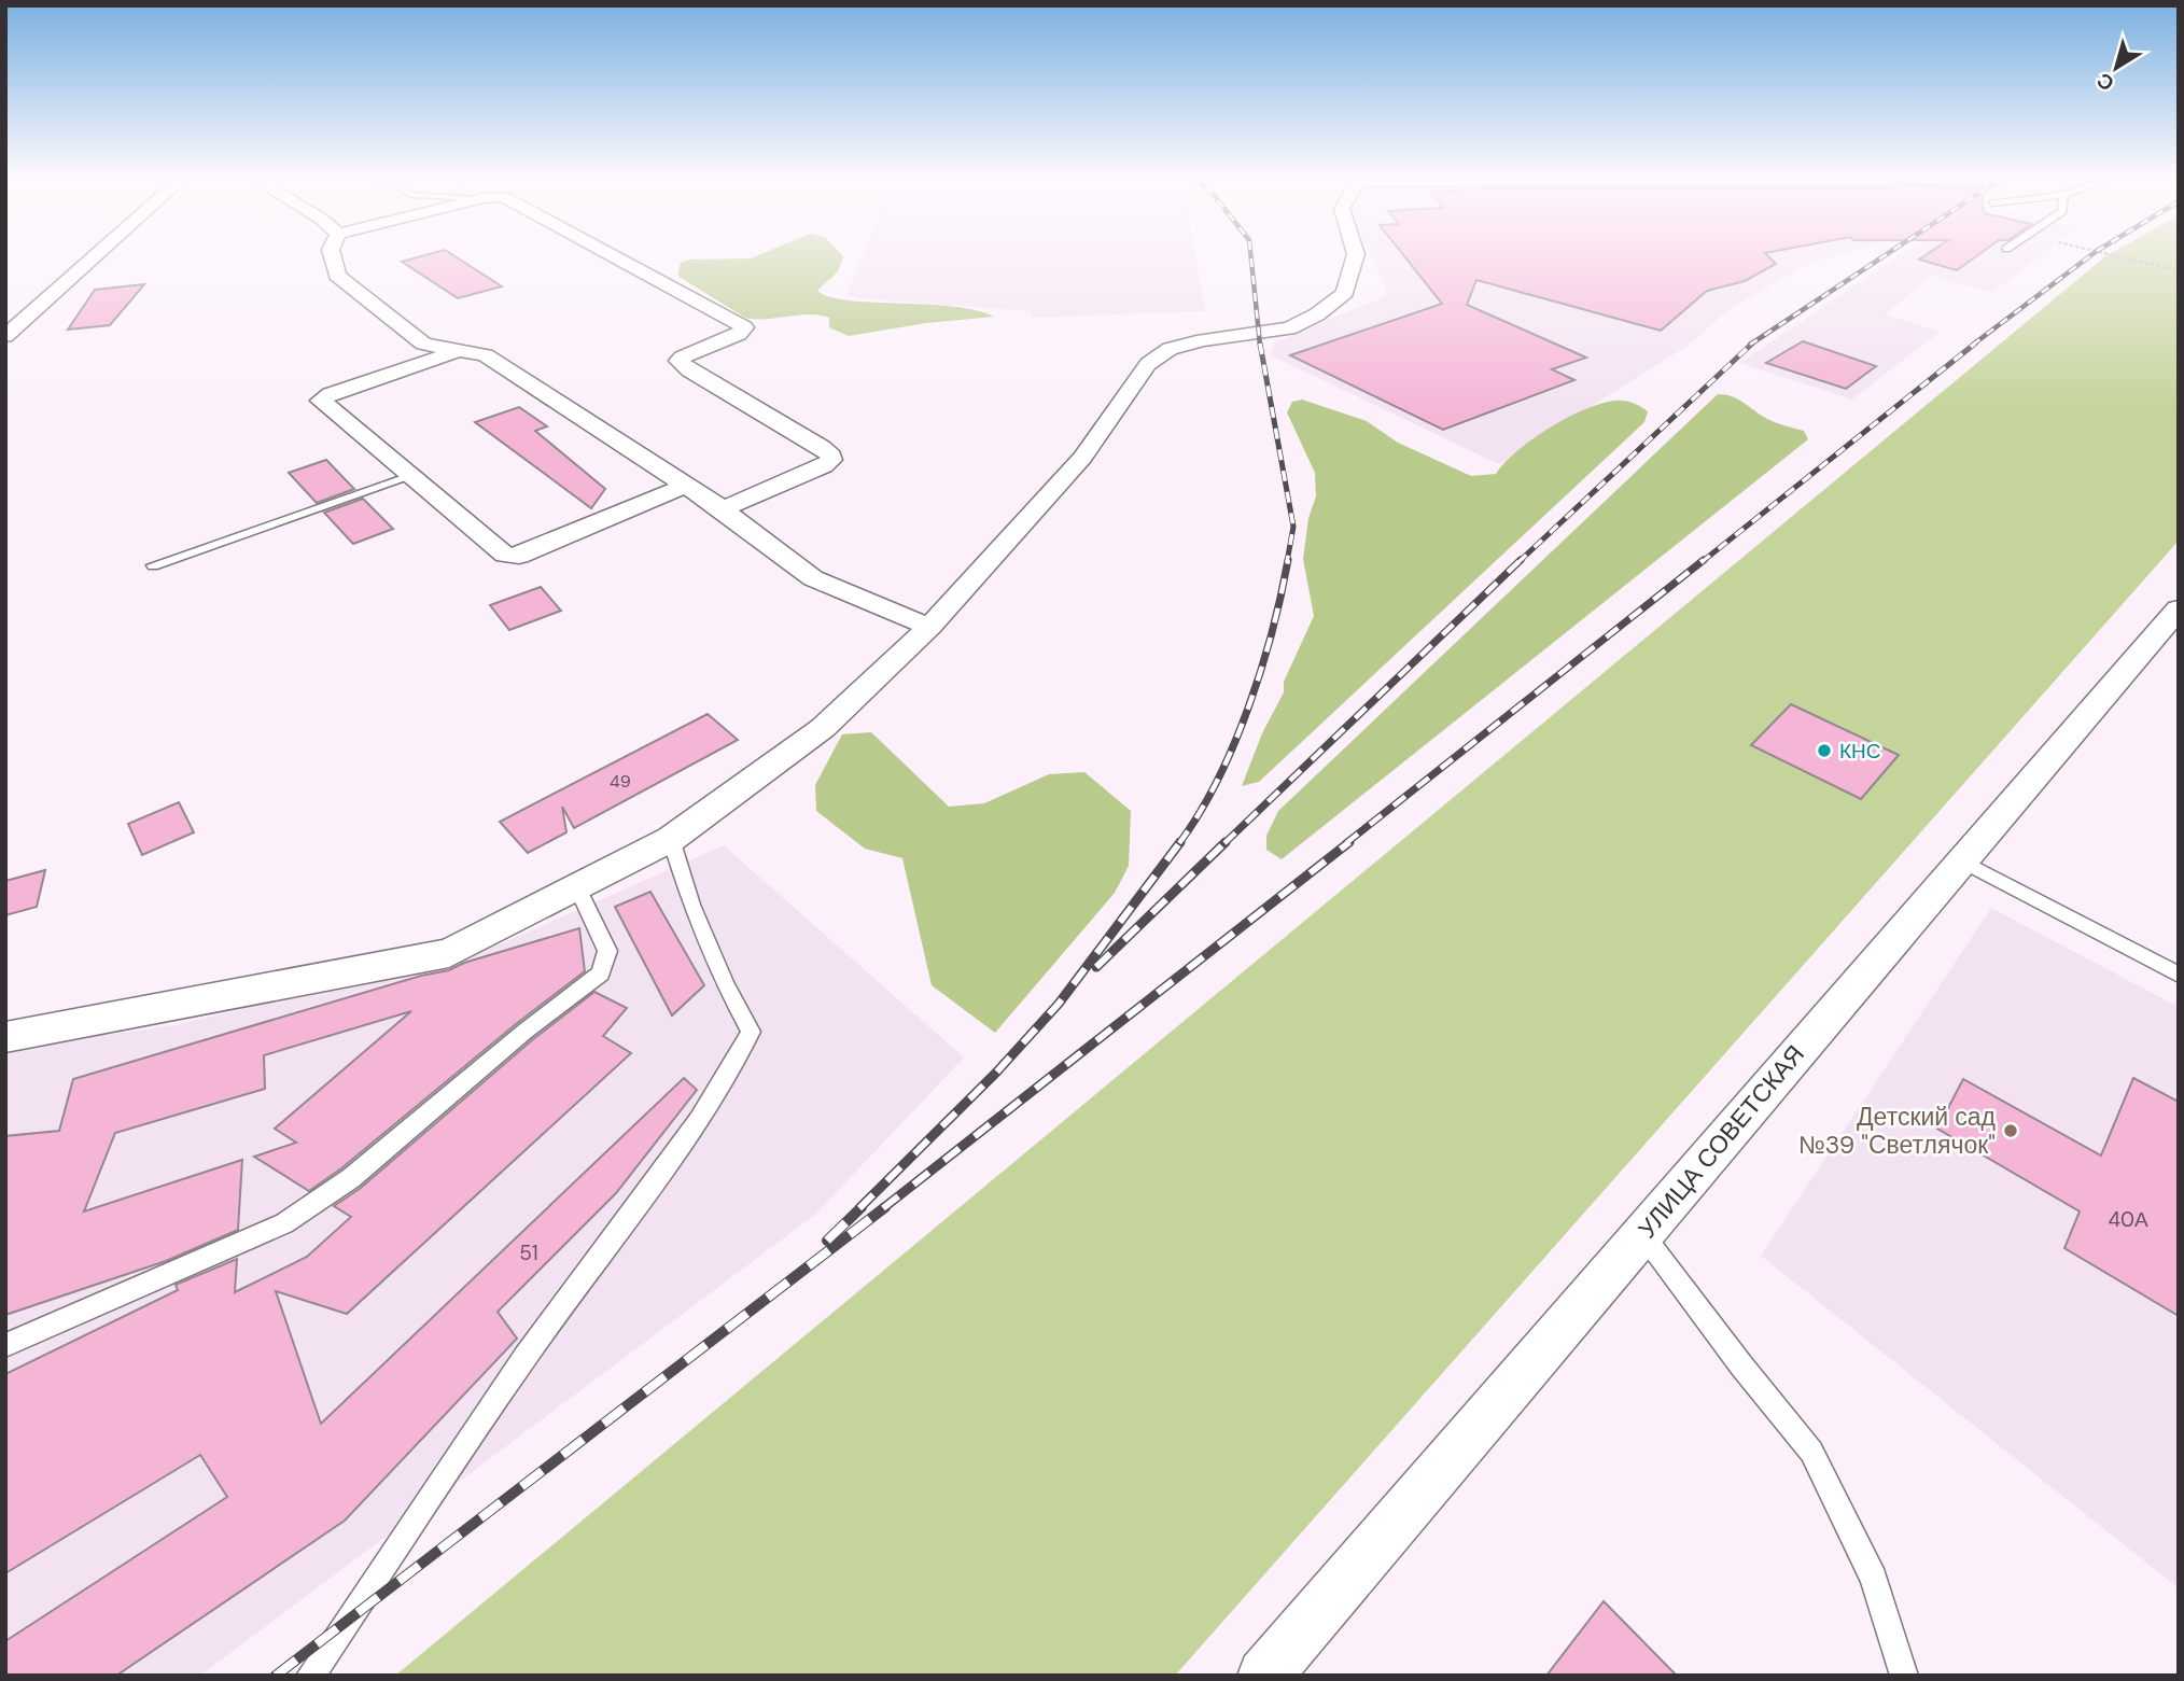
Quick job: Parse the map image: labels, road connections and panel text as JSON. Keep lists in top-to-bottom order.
{
  "streets": {
    "street": ["УЛИЦА СОВЕТСКАЯ"]
  },
  "places": ["КНС", "Детский сад №39 \"Светлячок\""],
  "house_numbers": ["49", "40А", "51"],
  "north": "bottom left"
}
